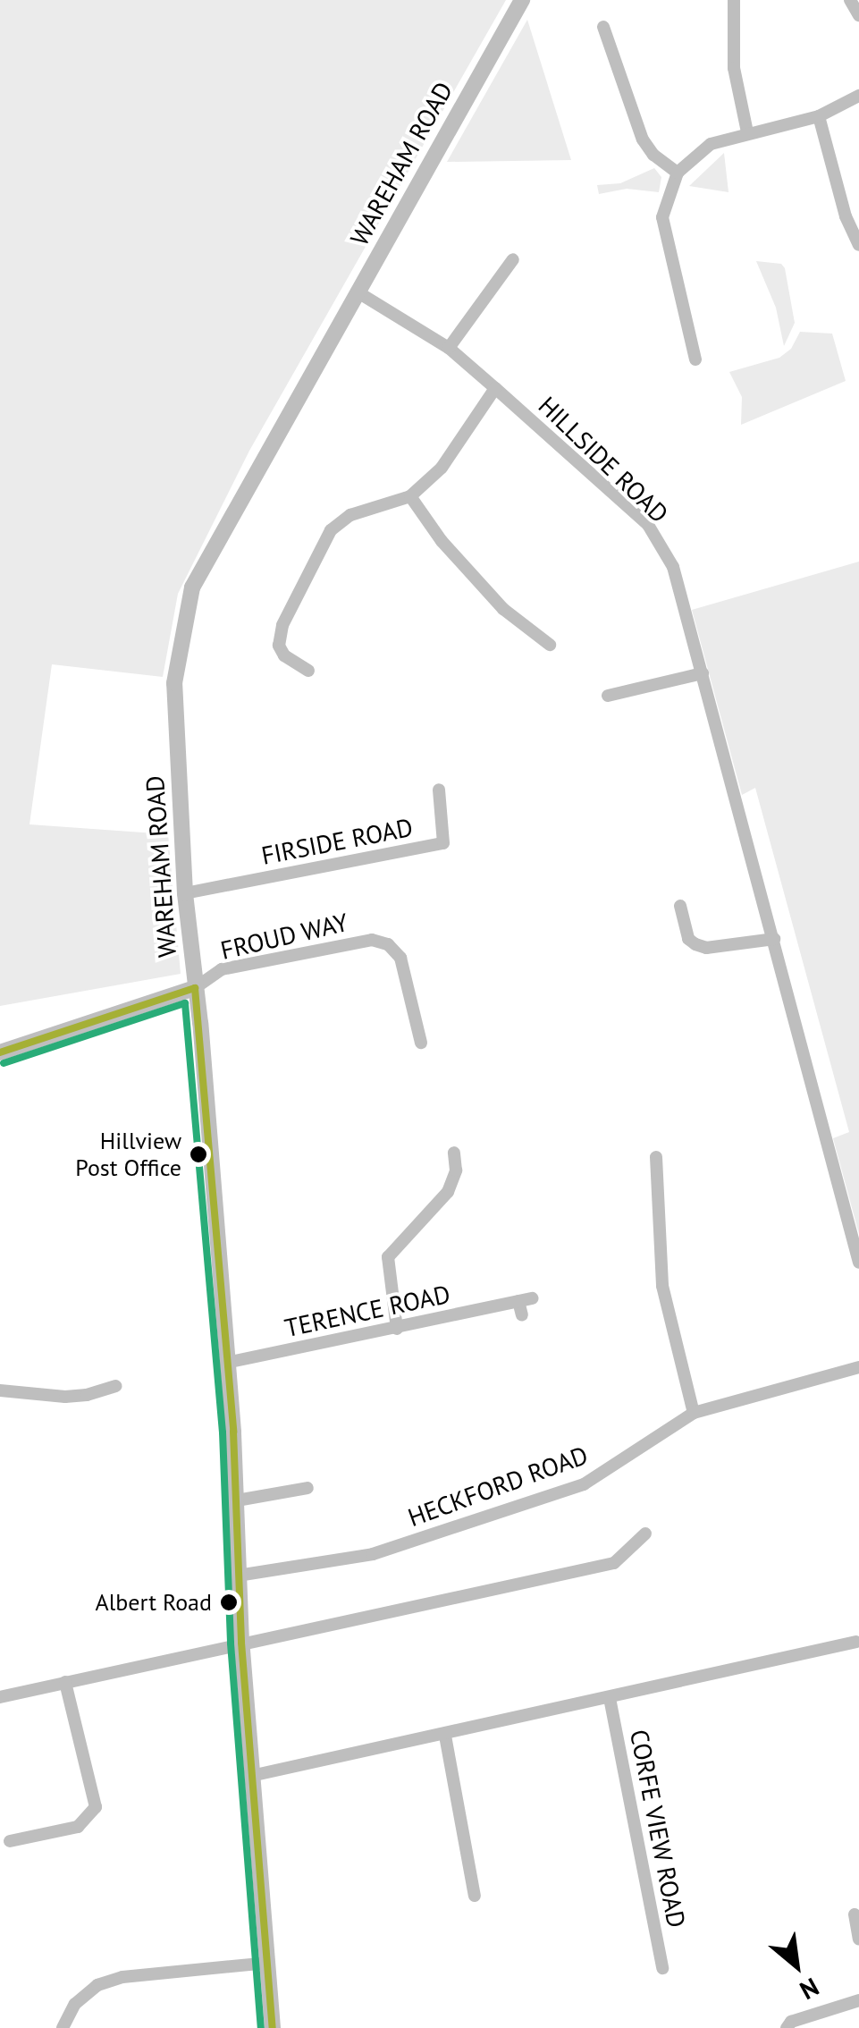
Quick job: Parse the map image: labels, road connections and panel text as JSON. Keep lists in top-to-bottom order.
{
  "streets": {
    "street": [
      "WAREHAM ROAD",
      "HILLSIDE ROAD",
      "FIRSIDE ROAD",
      "FROUD WAY",
      "TERENCE ROAD",
      "HECKFORD ROAD",
      "CORFE VIEW ROAD"
    ]
  },
  "crossings": [
    ["WAREHAM ROAD", "HILLSIDE ROAD"],
    ["WAREHAM ROAD", "FIRSIDE ROAD"],
    ["WAREHAM ROAD", "FROUD WAY"],
    ["WAREHAM ROAD", "TERENCE ROAD"],
    ["WAREHAM ROAD", "HECKFORD ROAD"],
    ["WAREHAM ROAD", "CORFE VIEW ROAD"]
  ],
  "places": ["Hillview Post Office", "Albert Road"],
  "north": "bottom right"
}
